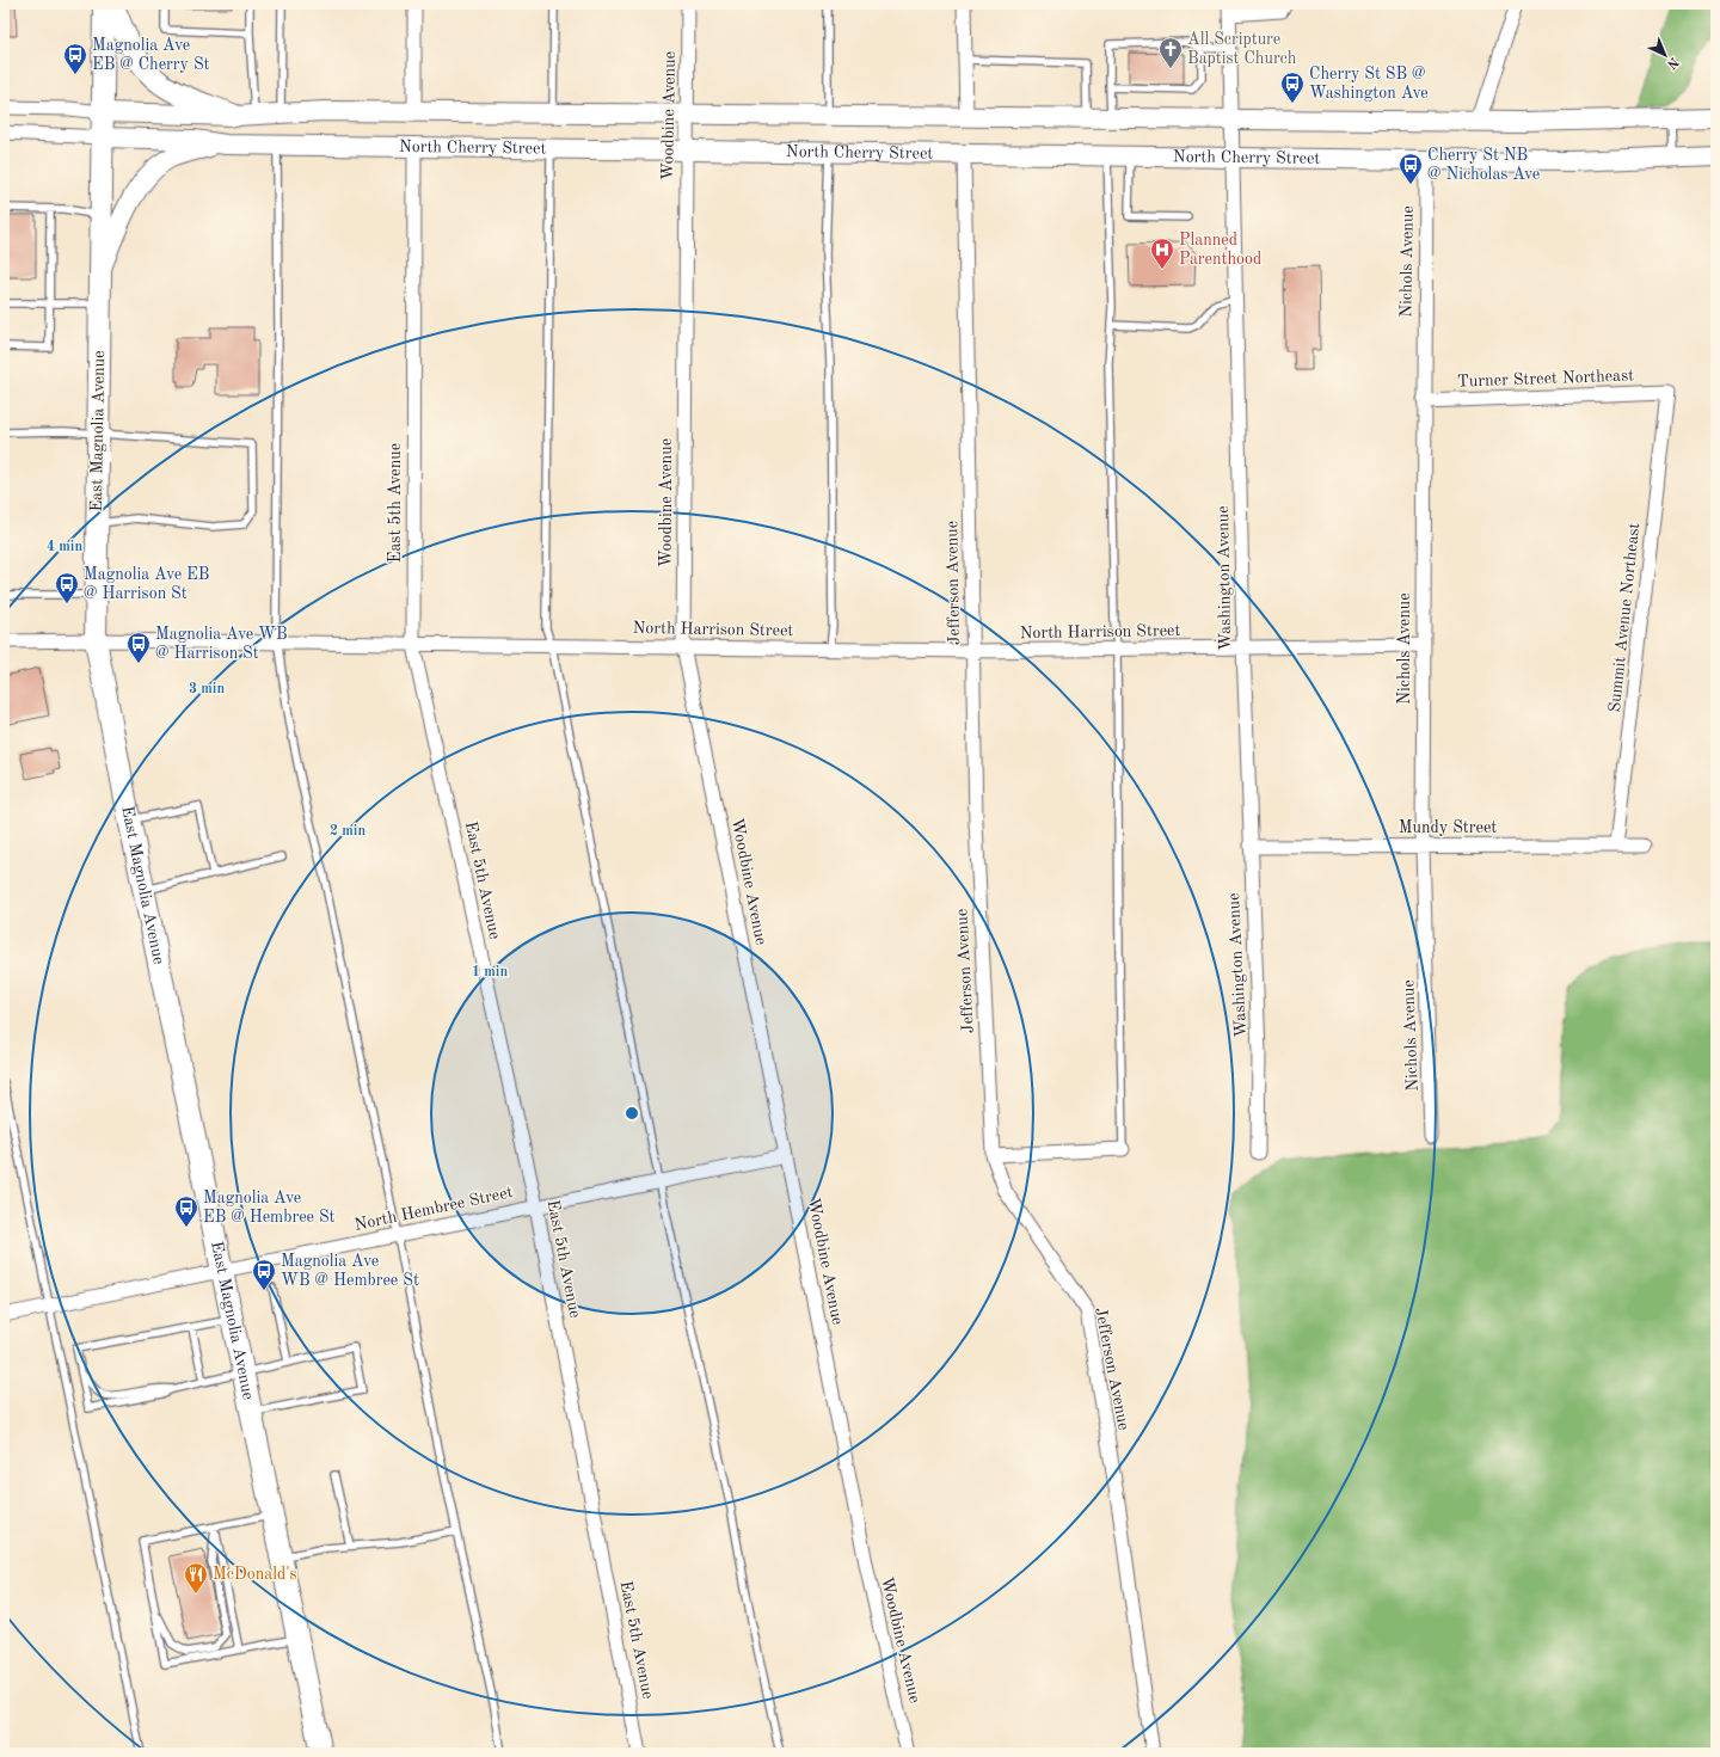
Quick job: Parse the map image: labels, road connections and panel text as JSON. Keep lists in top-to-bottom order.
{
  "streets": {
    "main road": ["North Cherry Street", "East Magnolia Avenue"],
    "street": [
      "Woodbine Avenue",
      "Nichols Avenue",
      "Turner Street Northeast",
      "East 5th Avenue",
      "Washington Avenue",
      "Jefferson Avenue",
      "Summit Avenue Northeast",
      "North Harrison Street",
      "Mundy Street",
      "North Hembree Street"
    ]
  },
  "crossings": [
    ["Woodbine Avenue", "North Cherry Street"],
    ["Woodbine Avenue", "North Harrison Street"],
    ["Woodbine Avenue", "North Hembree Street"],
    ["North Cherry Street", "Nichols Avenue"],
    ["North Cherry Street", "East Magnolia Avenue"],
    ["North Cherry Street", "East 5th Avenue"],
    ["North Cherry Street", "Washington Avenue"],
    ["North Cherry Street", "Jefferson Avenue"],
    ["Nichols Avenue", "Turner Street Northeast"],
    ["Nichols Avenue", "North Harrison Street"],
    ["Nichols Avenue", "Mundy Street"],
    ["Turner Street Northeast", "Summit Avenue Northeast"],
    ["East Magnolia Avenue", "North Harrison Street"],
    ["East Magnolia Avenue", "North Hembree Street"],
    ["East 5th Avenue", "North Harrison Street"],
    ["East 5th Avenue", "North Hembree Street"],
    ["Washington Avenue", "North Harrison Street"],
    ["Washington Avenue", "Mundy Street"],
    ["Jefferson Avenue", "North Harrison Street"],
    ["Summit Avenue Northeast", "Mundy Street"]
  ],
  "places": {
    "church": ["All Scripture Baptist Church"],
    "bus stop": [
      "Magnolia Ave EB @ Cherry St",
      "Cherry St SB @ Washington Ave",
      "Cherry St NB @ Nicholas Ave",
      "Magnolia Ave EB @ Harrison St",
      "Magnolia Ave WB @ Harrison St",
      "Magnolia Ave EB @ Hembree St",
      "Magnolia Ave WB @ Hembree St"
    ],
    "hospital": ["Planned Parenthood"],
    "restaurant": ["McDonald's"]
  },
  "north": "bottom right",
  "rings": [
    "4 min",
    "3 min",
    "2 min",
    "1 min"
  ]
}
